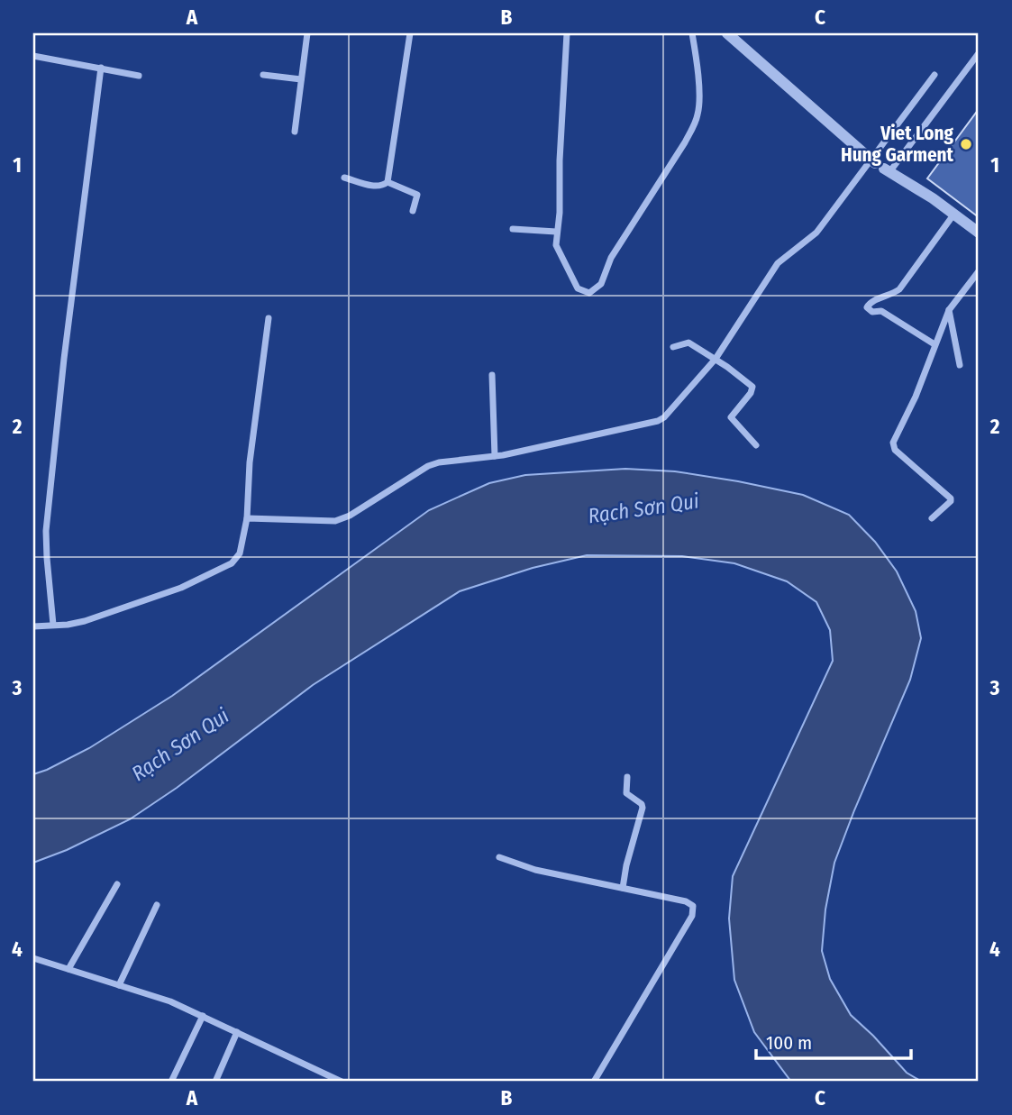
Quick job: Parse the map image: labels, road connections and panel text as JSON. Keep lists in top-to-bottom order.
{
  "water": ["Rạch Sơn Qui"],
  "places": ["Viet Long Hung Garment"],
  "scale_bar": "100 m",
  "grid": {
    "columns": ["A", "B", "C"],
    "rows": [
      "1",
      "2",
      "3",
      "4"
    ]
  }
}
